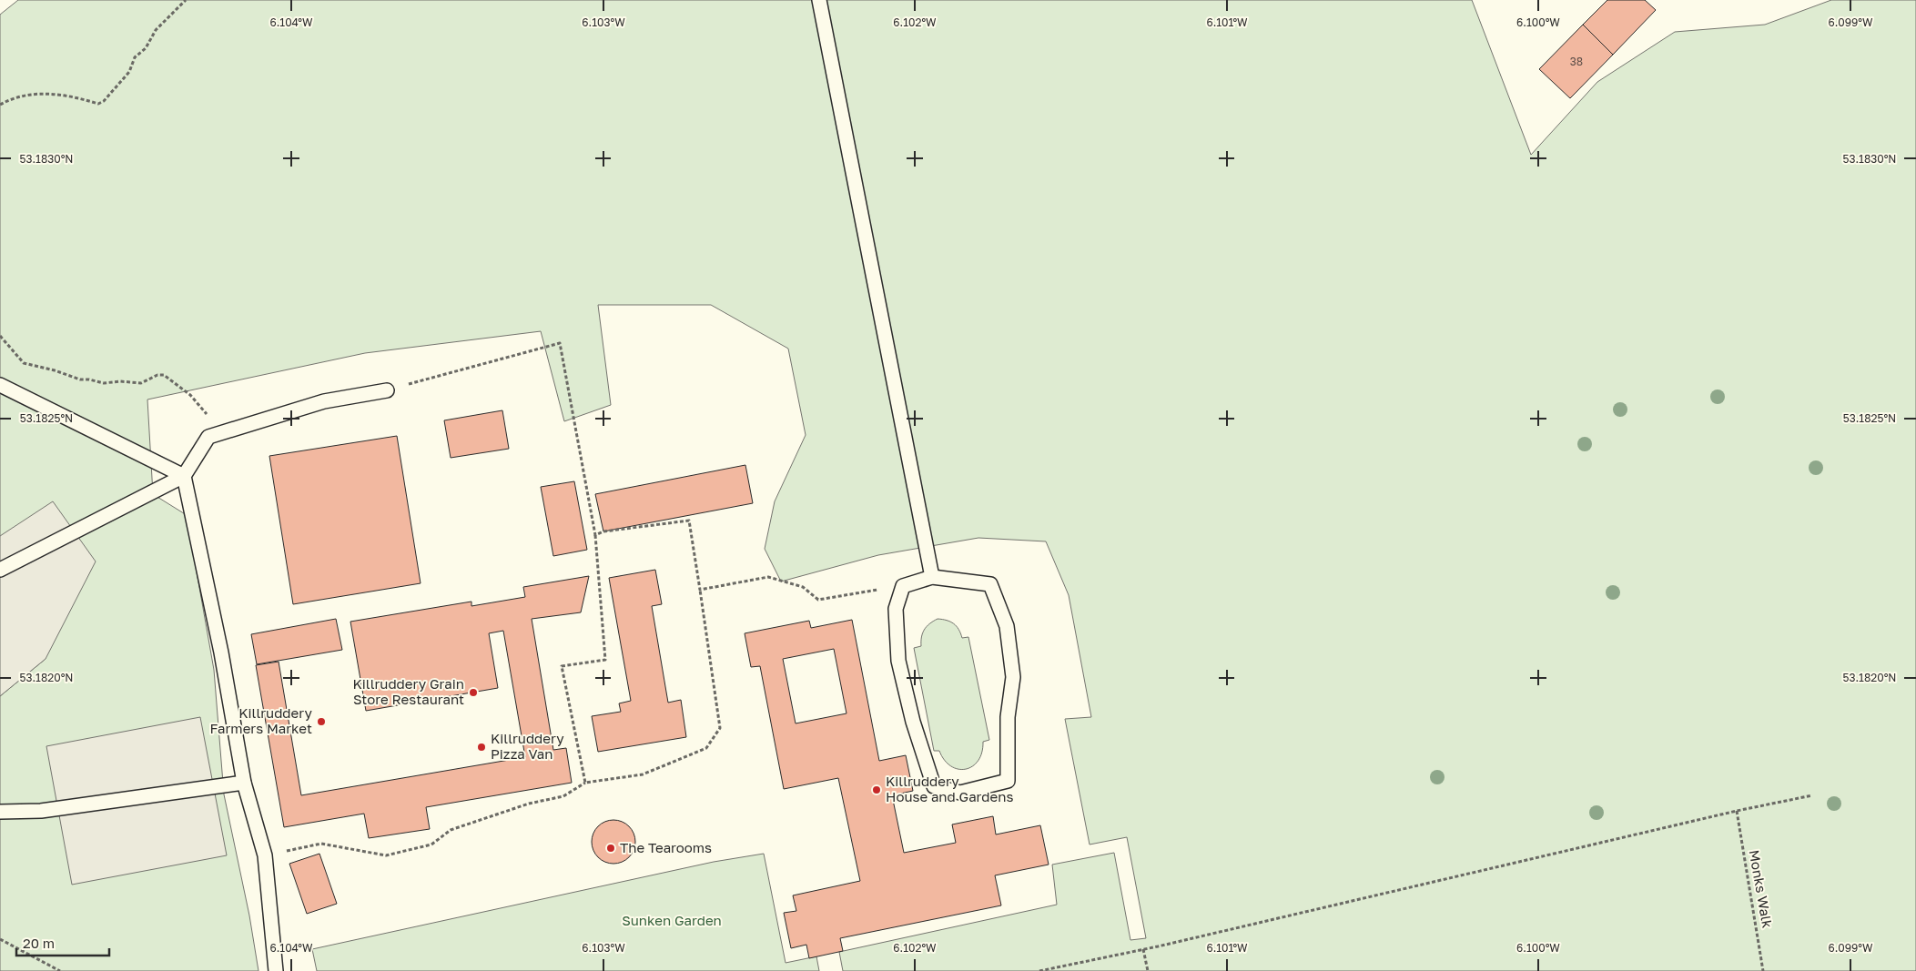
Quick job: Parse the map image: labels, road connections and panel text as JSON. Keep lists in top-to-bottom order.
{
  "streets": {
    "path": ["Monks Walk"]
  },
  "parks": ["Sunken Garden"],
  "places": [
    "Killruddery Grain Store Restaurant",
    "Killruddery Farmers Market",
    "Killruddery Pizza Van",
    "Killruddery House and Gardens",
    "The Tearooms"
  ],
  "house_numbers": ["38"],
  "scale_bar": "20 m",
  "coordinates": [
    "6.104°W",
    "6.103°W",
    "6.102°W",
    "6.101°W",
    "6.100°W",
    "6.099°W",
    "53.1830°N",
    "53.1825°N",
    "53.1820°N"
  ]
}
